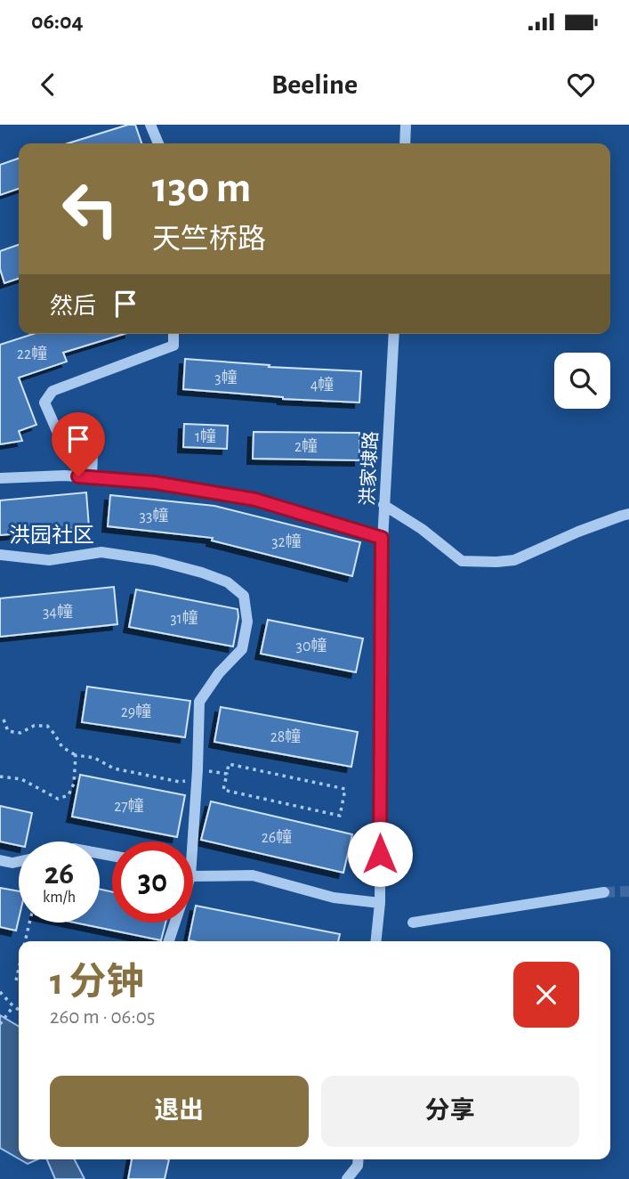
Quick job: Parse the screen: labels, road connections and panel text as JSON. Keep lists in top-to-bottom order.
{
  "streets": {
    "street": ["洪家埭路"]
  },
  "districts": ["洪园社区"],
  "house_numbers": [
    "22幢",
    "3幢",
    "4幢",
    "1幢",
    "2幢",
    "33幢",
    "32幢",
    "34幢",
    "31幢",
    "30幢",
    "29幢",
    "28幢",
    "27幢",
    "26幢"
  ],
  "page": {
    "status": "06:04",
    "header": "Beeline",
    "turn": ["130 m", "天竺桥路"],
    "then": "然后",
    "speed": "26 km/h",
    "limit": "30",
    "heading": ["1 分钟", "260 m · 06:05"],
    "buttons": ["退出", "分享"]
  }
}
